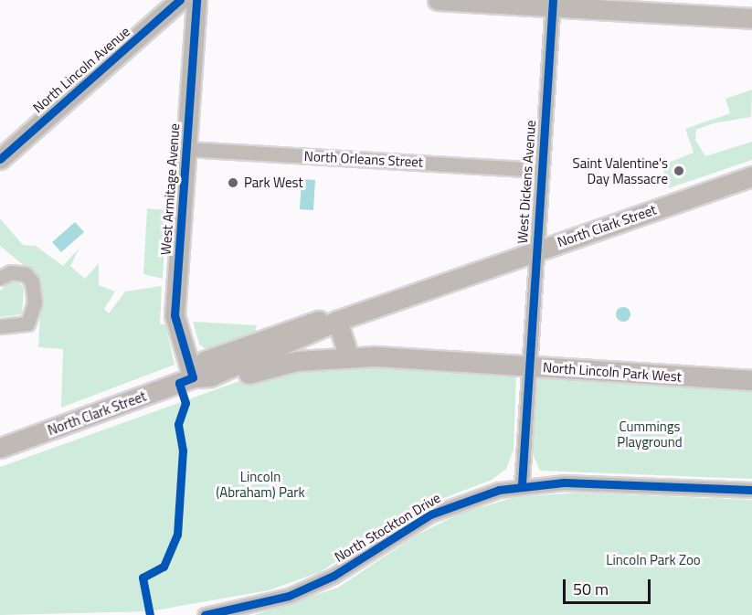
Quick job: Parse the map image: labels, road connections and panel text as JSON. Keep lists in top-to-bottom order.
{
  "streets": {
    "street": [
      "North Lincoln Avenue",
      "North Orleans Street",
      "West Dickens Avenue",
      "West Armitage Avenue",
      "North Clark Street",
      "North Lincoln Park West",
      "North Stockton Drive"
    ]
  },
  "crossings": [
    ["North Orleans Street", "West Dickens Avenue"],
    ["North Orleans Street", "West Armitage Avenue"],
    ["West Dickens Avenue", "North Clark Street"],
    ["West Dickens Avenue", "North Lincoln Park West"],
    ["West Dickens Avenue", "North Stockton Drive"],
    ["West Armitage Avenue", "North Clark Street"],
    ["West Armitage Avenue", "North Lincoln Park West"],
    ["North Clark Street", "North Lincoln Park West"]
  ],
  "parks": ["Cummings Playground", "Lincoln (Abraham) Park", "Lincoln Park Zoo"],
  "places": ["Saint Valentine's Day Massacre", "Park West"],
  "scale_bar": "50 m"
}
